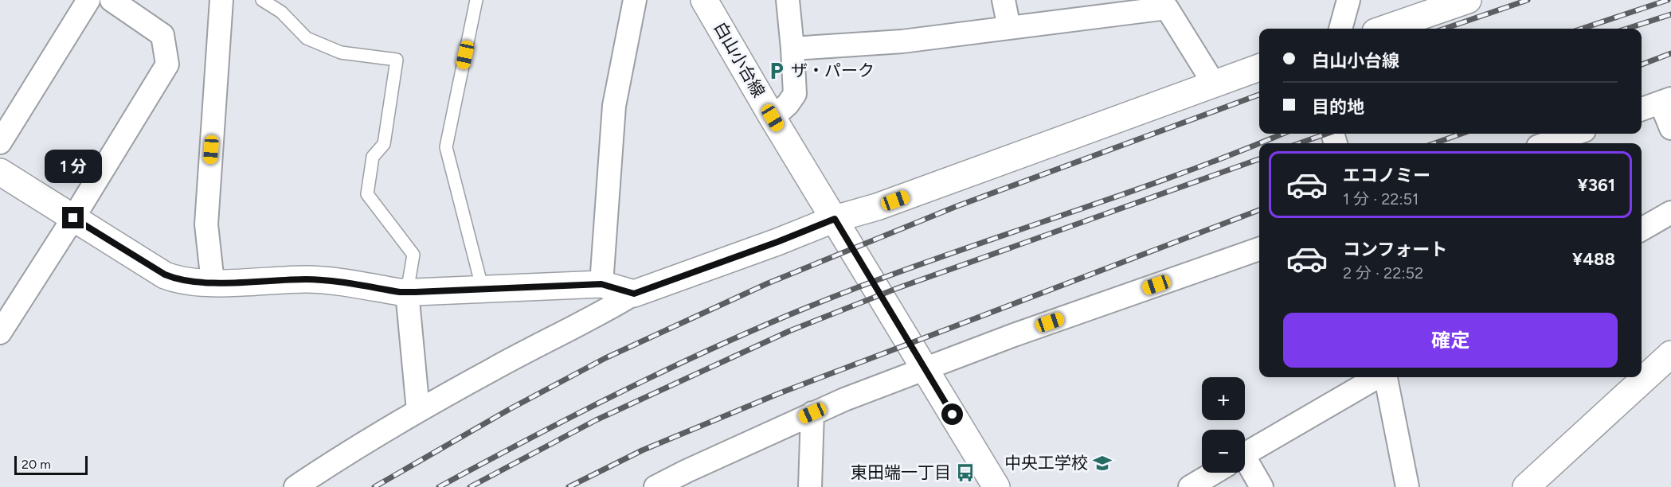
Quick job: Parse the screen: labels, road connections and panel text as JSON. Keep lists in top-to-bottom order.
{
  "streets": {
    "street": ["白山小台線"]
  },
  "places": {
    "parking": ["ザ・パーク"],
    "school or university": ["中央工学校"],
    "bus stop": ["東田端一丁目"]
  },
  "scale_bar": "20 m",
  "page": {
    "banner": ["白山小台線", "目的地"],
    "bubble": "1 分",
    "list": [
      {
        "name": "エコノミー",
        "note": "1 分 · 22:51",
        "value": "¥361"
      },
      {
        "name": "コンフォート",
        "note": "2 分 · 22:52",
        "value": "¥488"
      }
    ],
    "buttons": "確定",
    "map_buttons": ["+", "−"],
    "scale": "20 m"
  }
}
